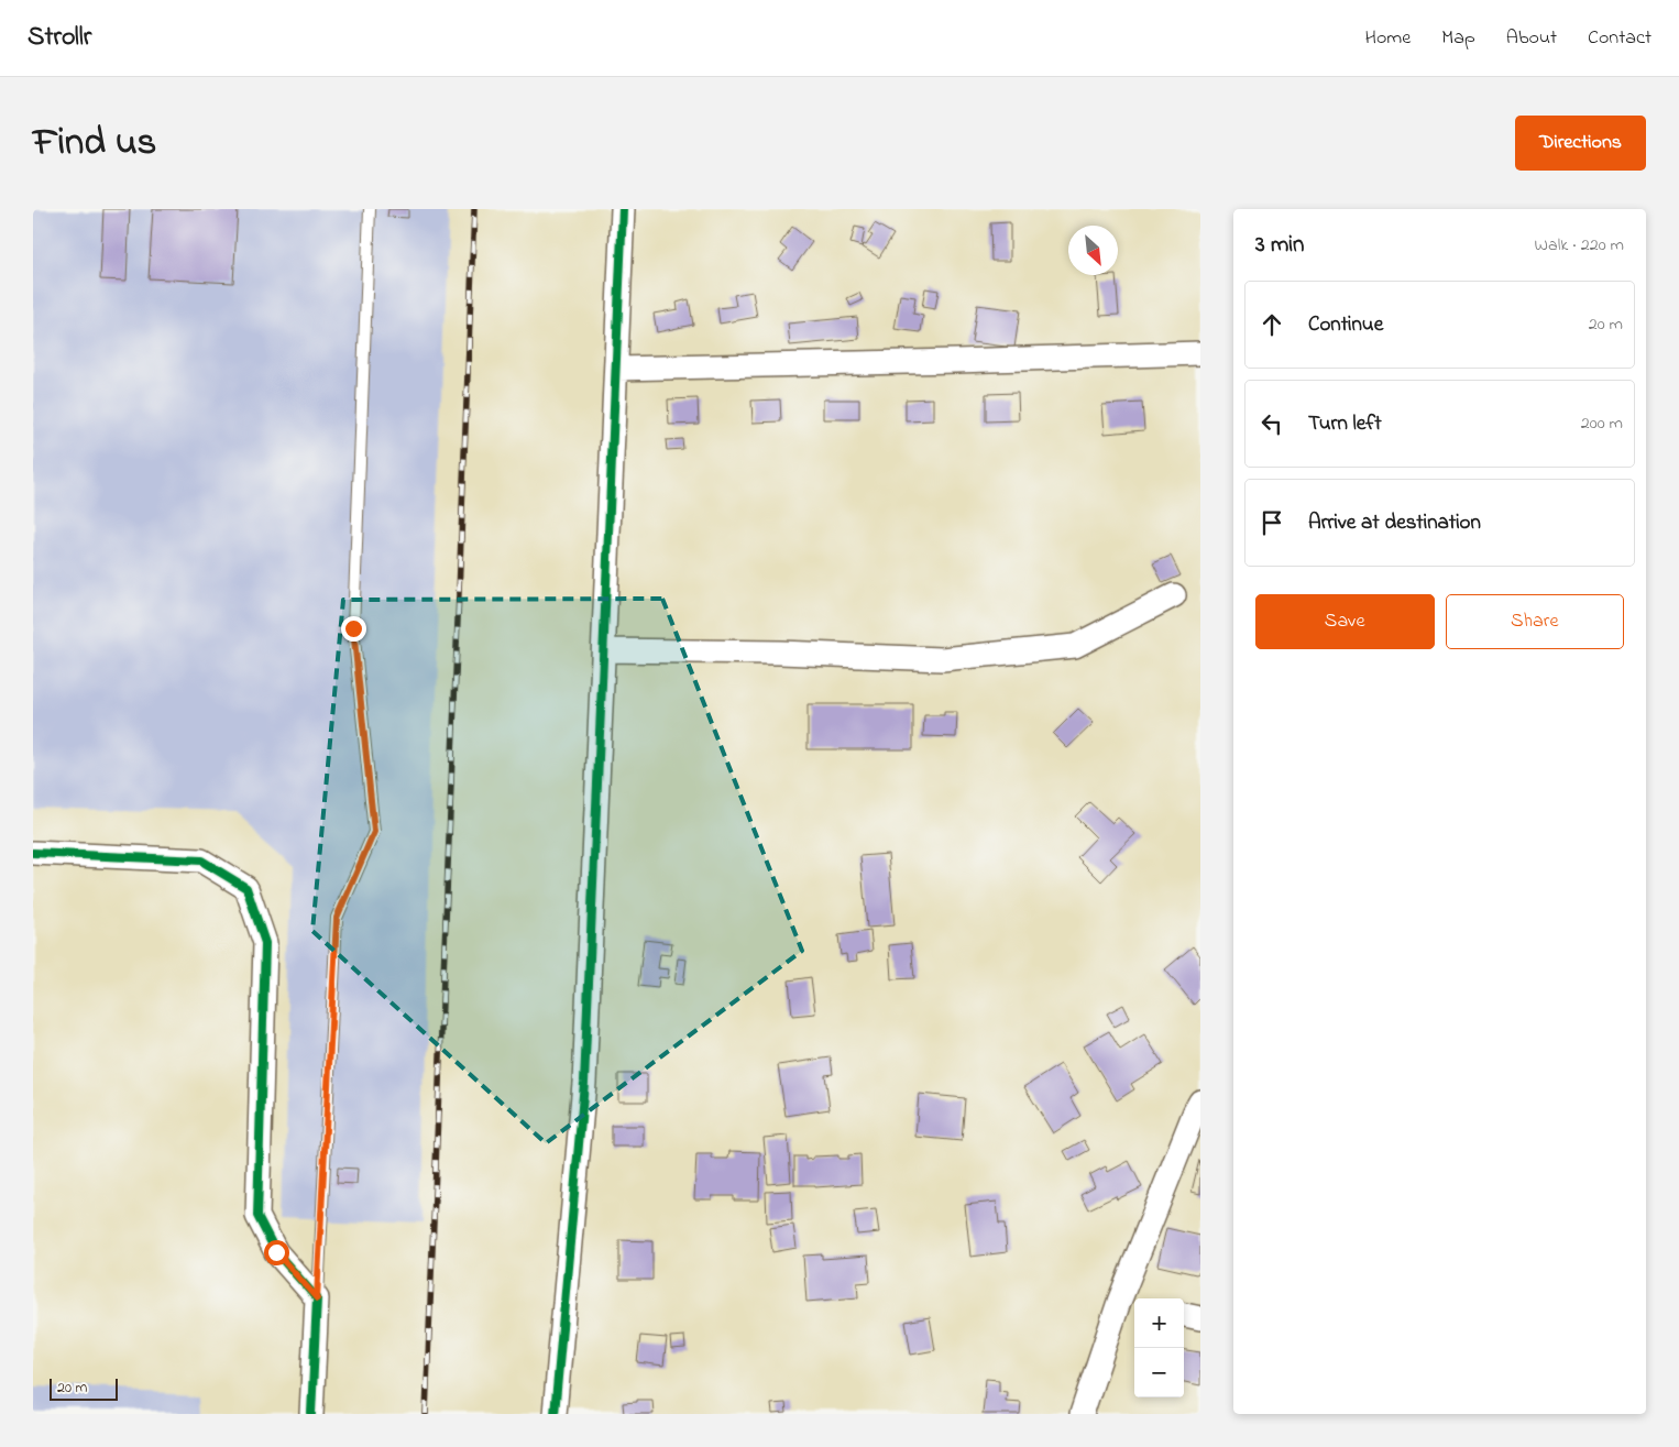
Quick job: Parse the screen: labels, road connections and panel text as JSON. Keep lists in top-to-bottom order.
{
  "scale_bar": "20 m",
  "north": "bottom right",
  "page": {
    "header": "Strollr",
    "nav": [
      "Home",
      "Map",
      "About",
      "Contact"
    ],
    "title": "Find us",
    "buttons": [
      "Directions",
      ["Save", "Share"]
    ],
    "heading": ["3 min", "Walk · 220 m"],
    "list": [
      ["Continue", "20 m"],
      ["Turn left", "200 m"],
      "Arrive at destination"
    ],
    "map_buttons": ["+", "−"],
    "scale": "20 m"
  }
}
